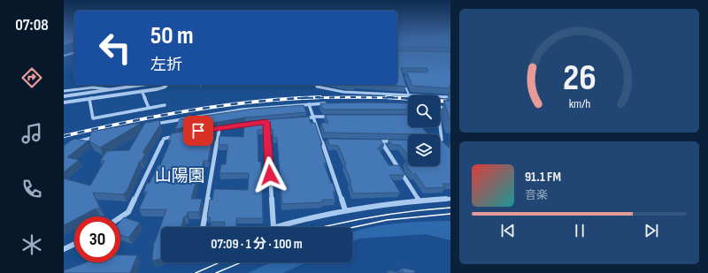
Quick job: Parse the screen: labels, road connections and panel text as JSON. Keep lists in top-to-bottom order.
{
  "districts": ["山陽園"],
  "page": {
    "tabs": "07:08",
    "turn": ["50 m", "左折"],
    "song": ["91.1 FM", "音楽"],
    "limit": "30",
    "trip": "07:09 · 1 分 · 100 m",
    "gauge": ["26", "km/h"]
  }
}
